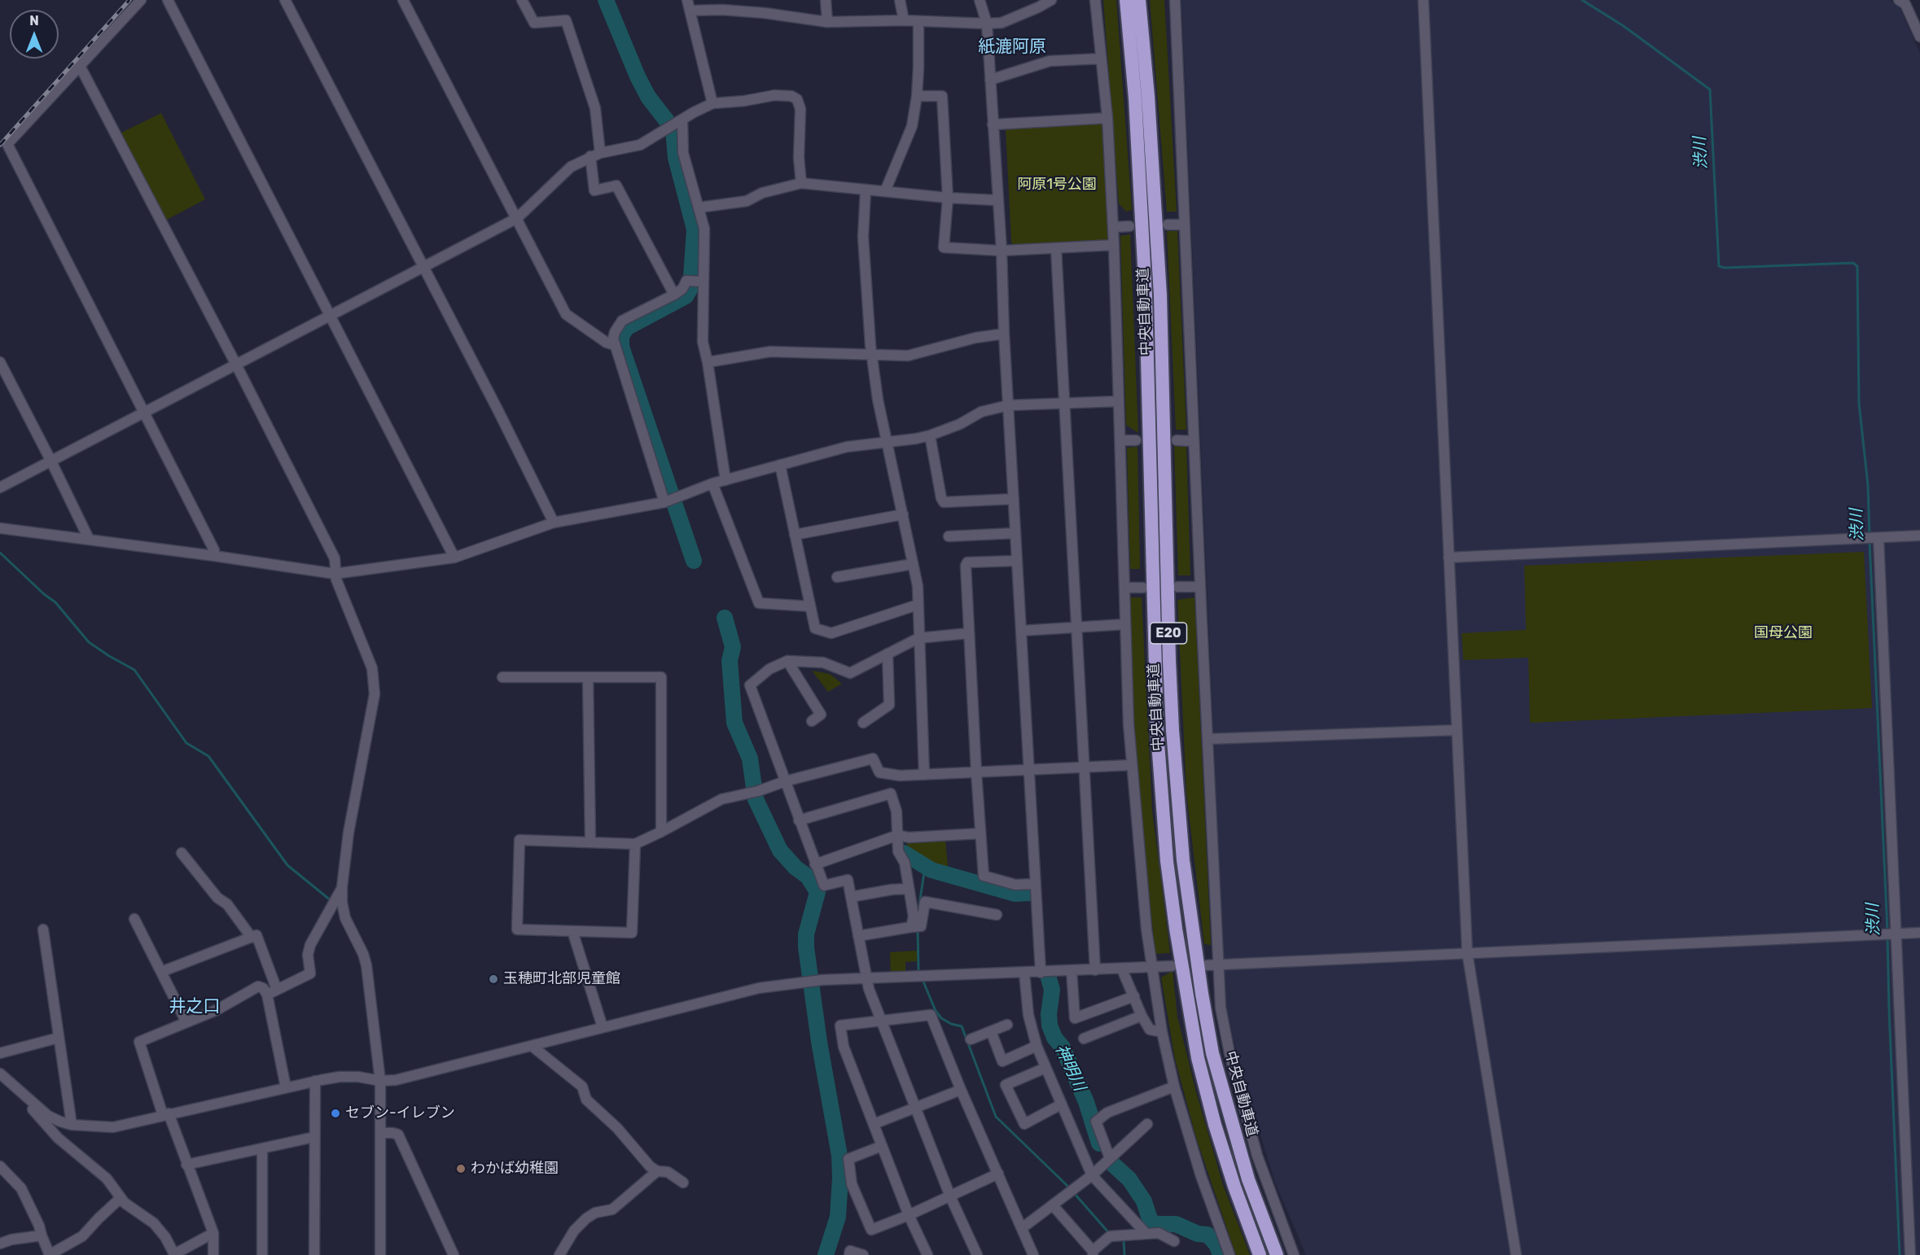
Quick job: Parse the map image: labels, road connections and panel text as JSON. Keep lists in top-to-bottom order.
{
  "streets": {
    "highway": ["中央自動車道", "E20"]
  },
  "districts": ["紙漉阿原", "井之口"],
  "water": ["渋川", "神明川"],
  "parks": ["阿原1号公園", "国母公園"],
  "places": ["玉穂町北部児童館", "セブン-イレブン", "わかば幼稚園"],
  "north": "top"
}
